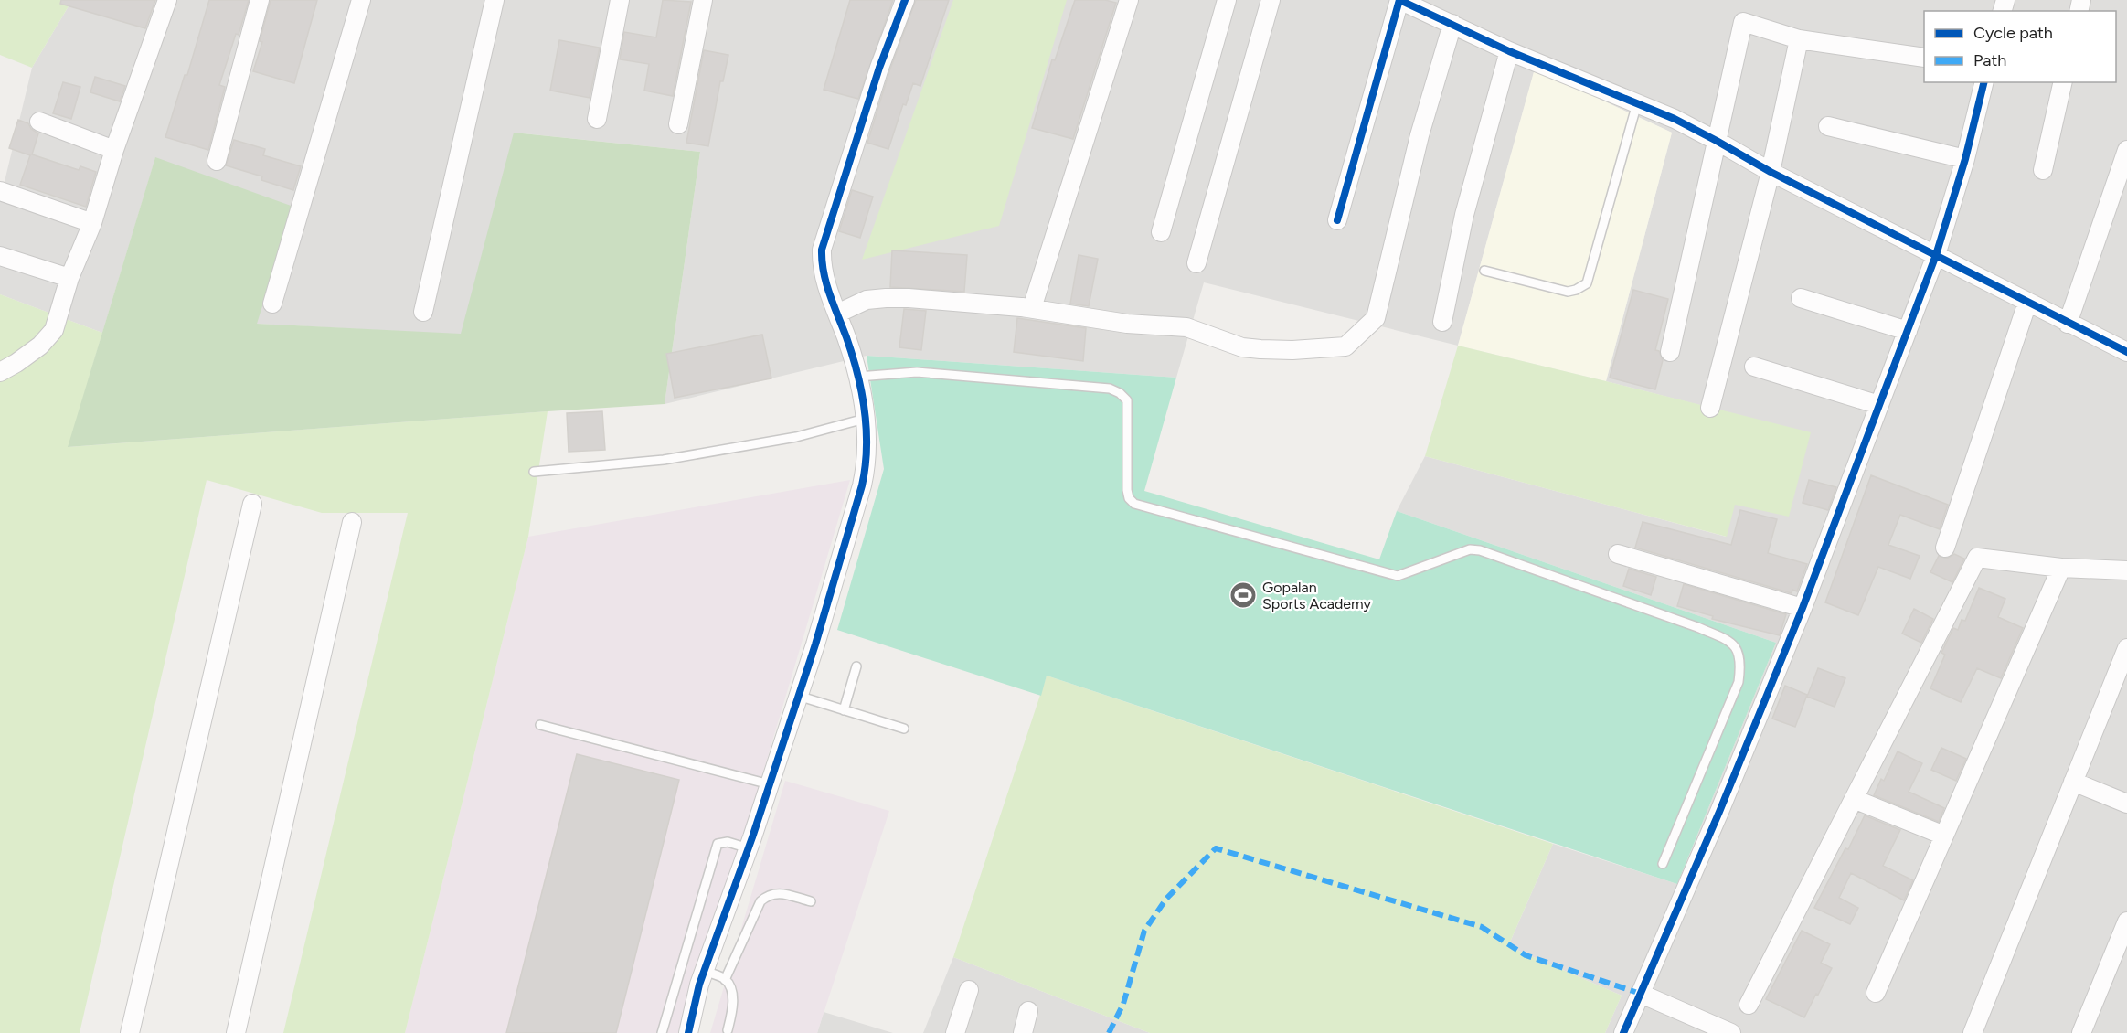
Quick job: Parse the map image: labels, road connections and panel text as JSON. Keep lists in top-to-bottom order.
{
  "places": {
    "sports": ["Gopalan Sports Academy"]
  },
  "legend": ["Cycle path", "Path"]
}
